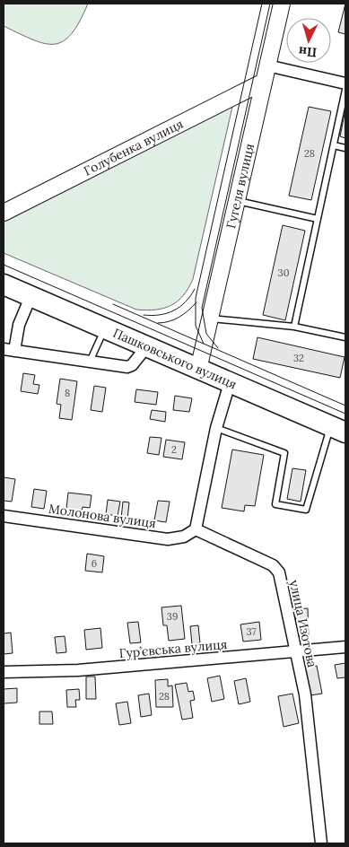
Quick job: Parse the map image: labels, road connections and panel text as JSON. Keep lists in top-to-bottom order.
{
  "streets": {
    "highway": ["Пашковського вулиця"],
    "street": [
      "Голубенка вулиця",
      "Гугеля вулиця",
      "Молонова вулиця",
      "улица Изотова",
      "Гур’євська вулиця"
    ]
  },
  "crossings": [
    ["Голубенка вулиця", "Гугеля вулиця"],
    ["Гугеля вулиця", "Пашковського вулиця"],
    ["Молонова вулиця", "улица Изотова"],
    ["улица Изотова", "Гур’євська вулиця"]
  ],
  "house_numbers": [
    "28",
    "30",
    "32",
    "8",
    "2",
    "6",
    "39",
    "37",
    "28"
  ],
  "north": "bottom"
}
